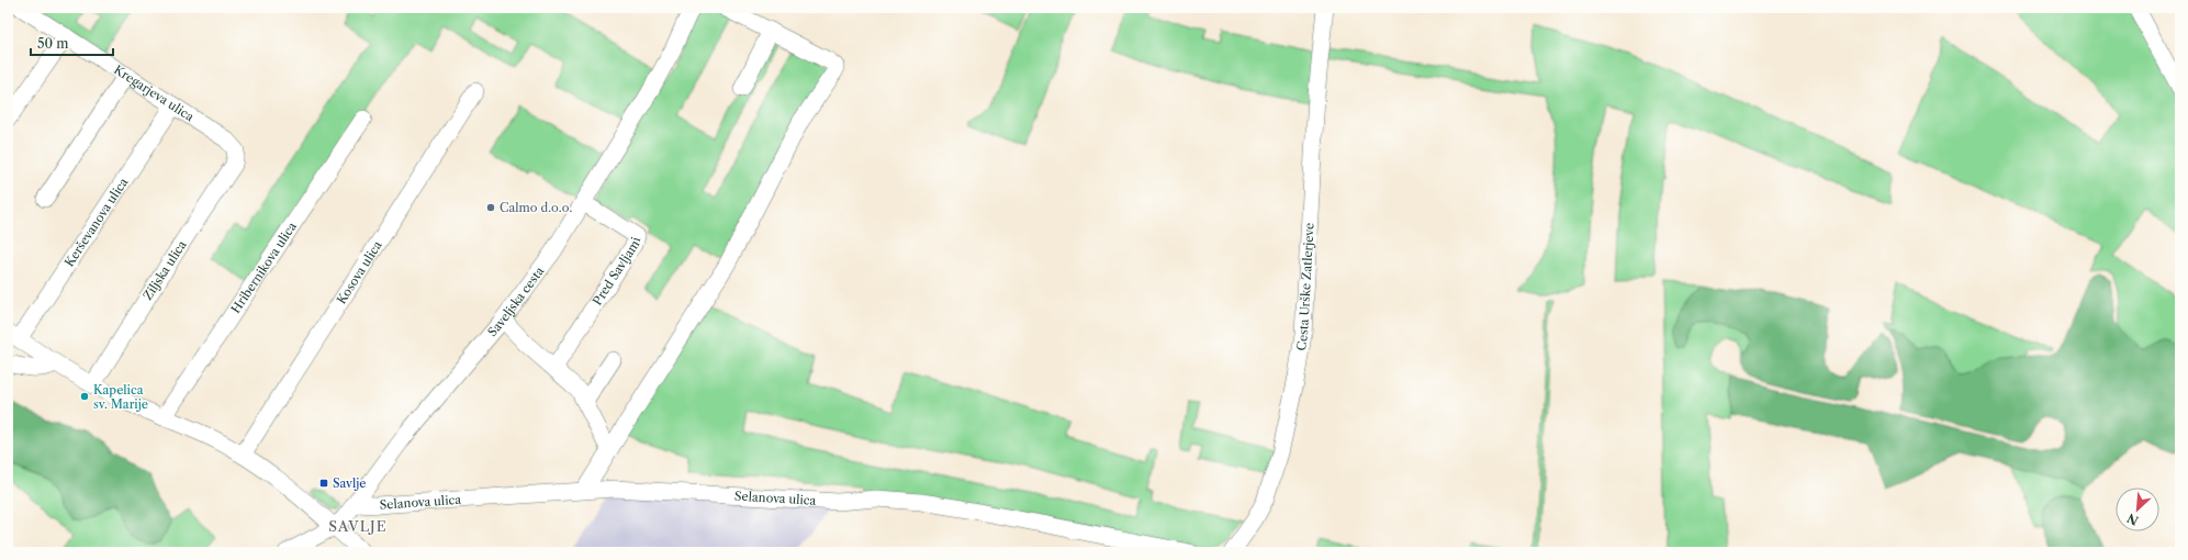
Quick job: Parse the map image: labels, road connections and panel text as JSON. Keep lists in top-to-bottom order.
{
  "streets": {
    "street": [
      "Kregarjeva ulica",
      "Kerševanova ulica",
      "Hribernikova ulica",
      "Ziljska ulica",
      "Pred Savljami",
      "Kosova ulica",
      "Cesta Urške Zatlerjeve",
      "Saveljska cesta",
      "Selanova ulica"
    ]
  },
  "crossings": [
    ["Kregarjeva ulica", "Kerševanova ulica"],
    ["Kregarjeva ulica", "Ziljska ulica"],
    ["Pred Savljami", "Saveljska cesta"],
    ["Saveljska cesta", "Selanova ulica"]
  ],
  "districts": ["SAVLJE"],
  "places": {
    "other": ["Calmo d.o.o.", "Kapelica sv. Marije"],
    "transit": ["Savlje"]
  },
  "scale_bar": "50 m",
  "north": "bottom left"
}
